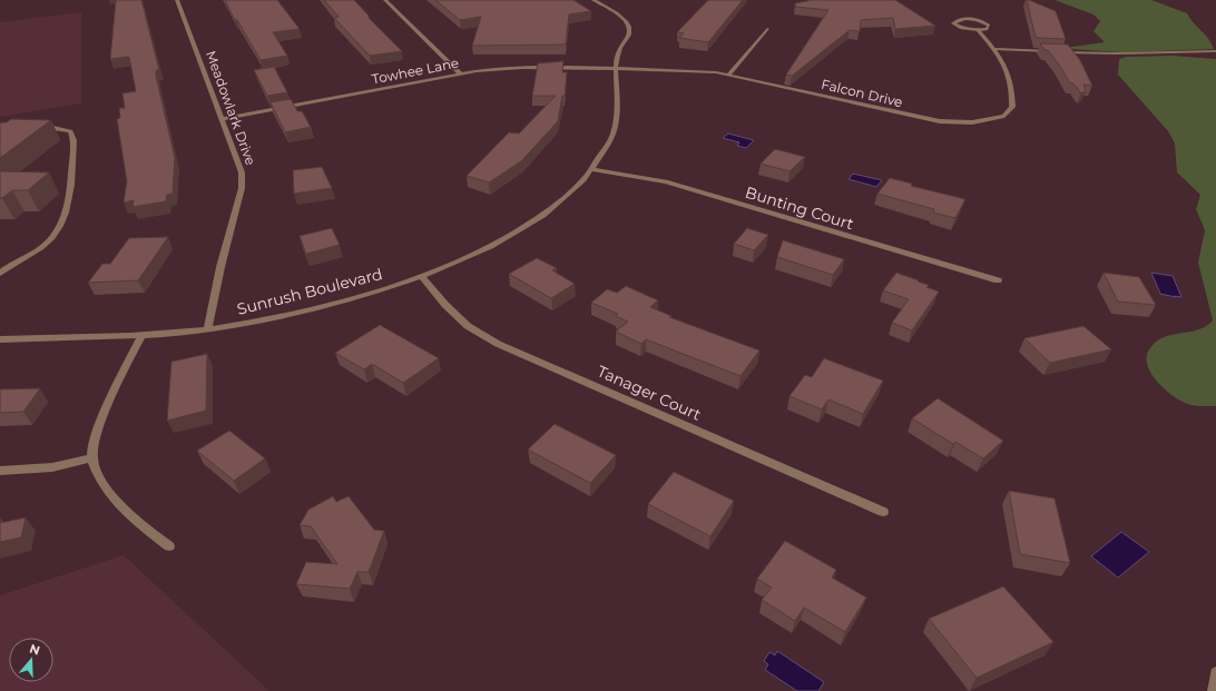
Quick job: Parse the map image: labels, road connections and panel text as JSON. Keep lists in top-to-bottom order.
{
  "streets": {
    "street": [
      "Towhee Lane",
      "Falcon Drive",
      "Meadowlark Drive",
      "Bunting Court",
      "Sunrush Boulevard",
      "Tanager Court"
    ]
  },
  "crossings": [
    ["Towhee Lane", "Falcon Drive"],
    ["Towhee Lane", "Meadowlark Drive"],
    ["Towhee Lane", "Sunrush Boulevard"],
    ["Falcon Drive", "Sunrush Boulevard"],
    ["Meadowlark Drive", "Sunrush Boulevard"],
    ["Bunting Court", "Sunrush Boulevard"],
    ["Sunrush Boulevard", "Tanager Court"]
  ],
  "north": "top"
}
